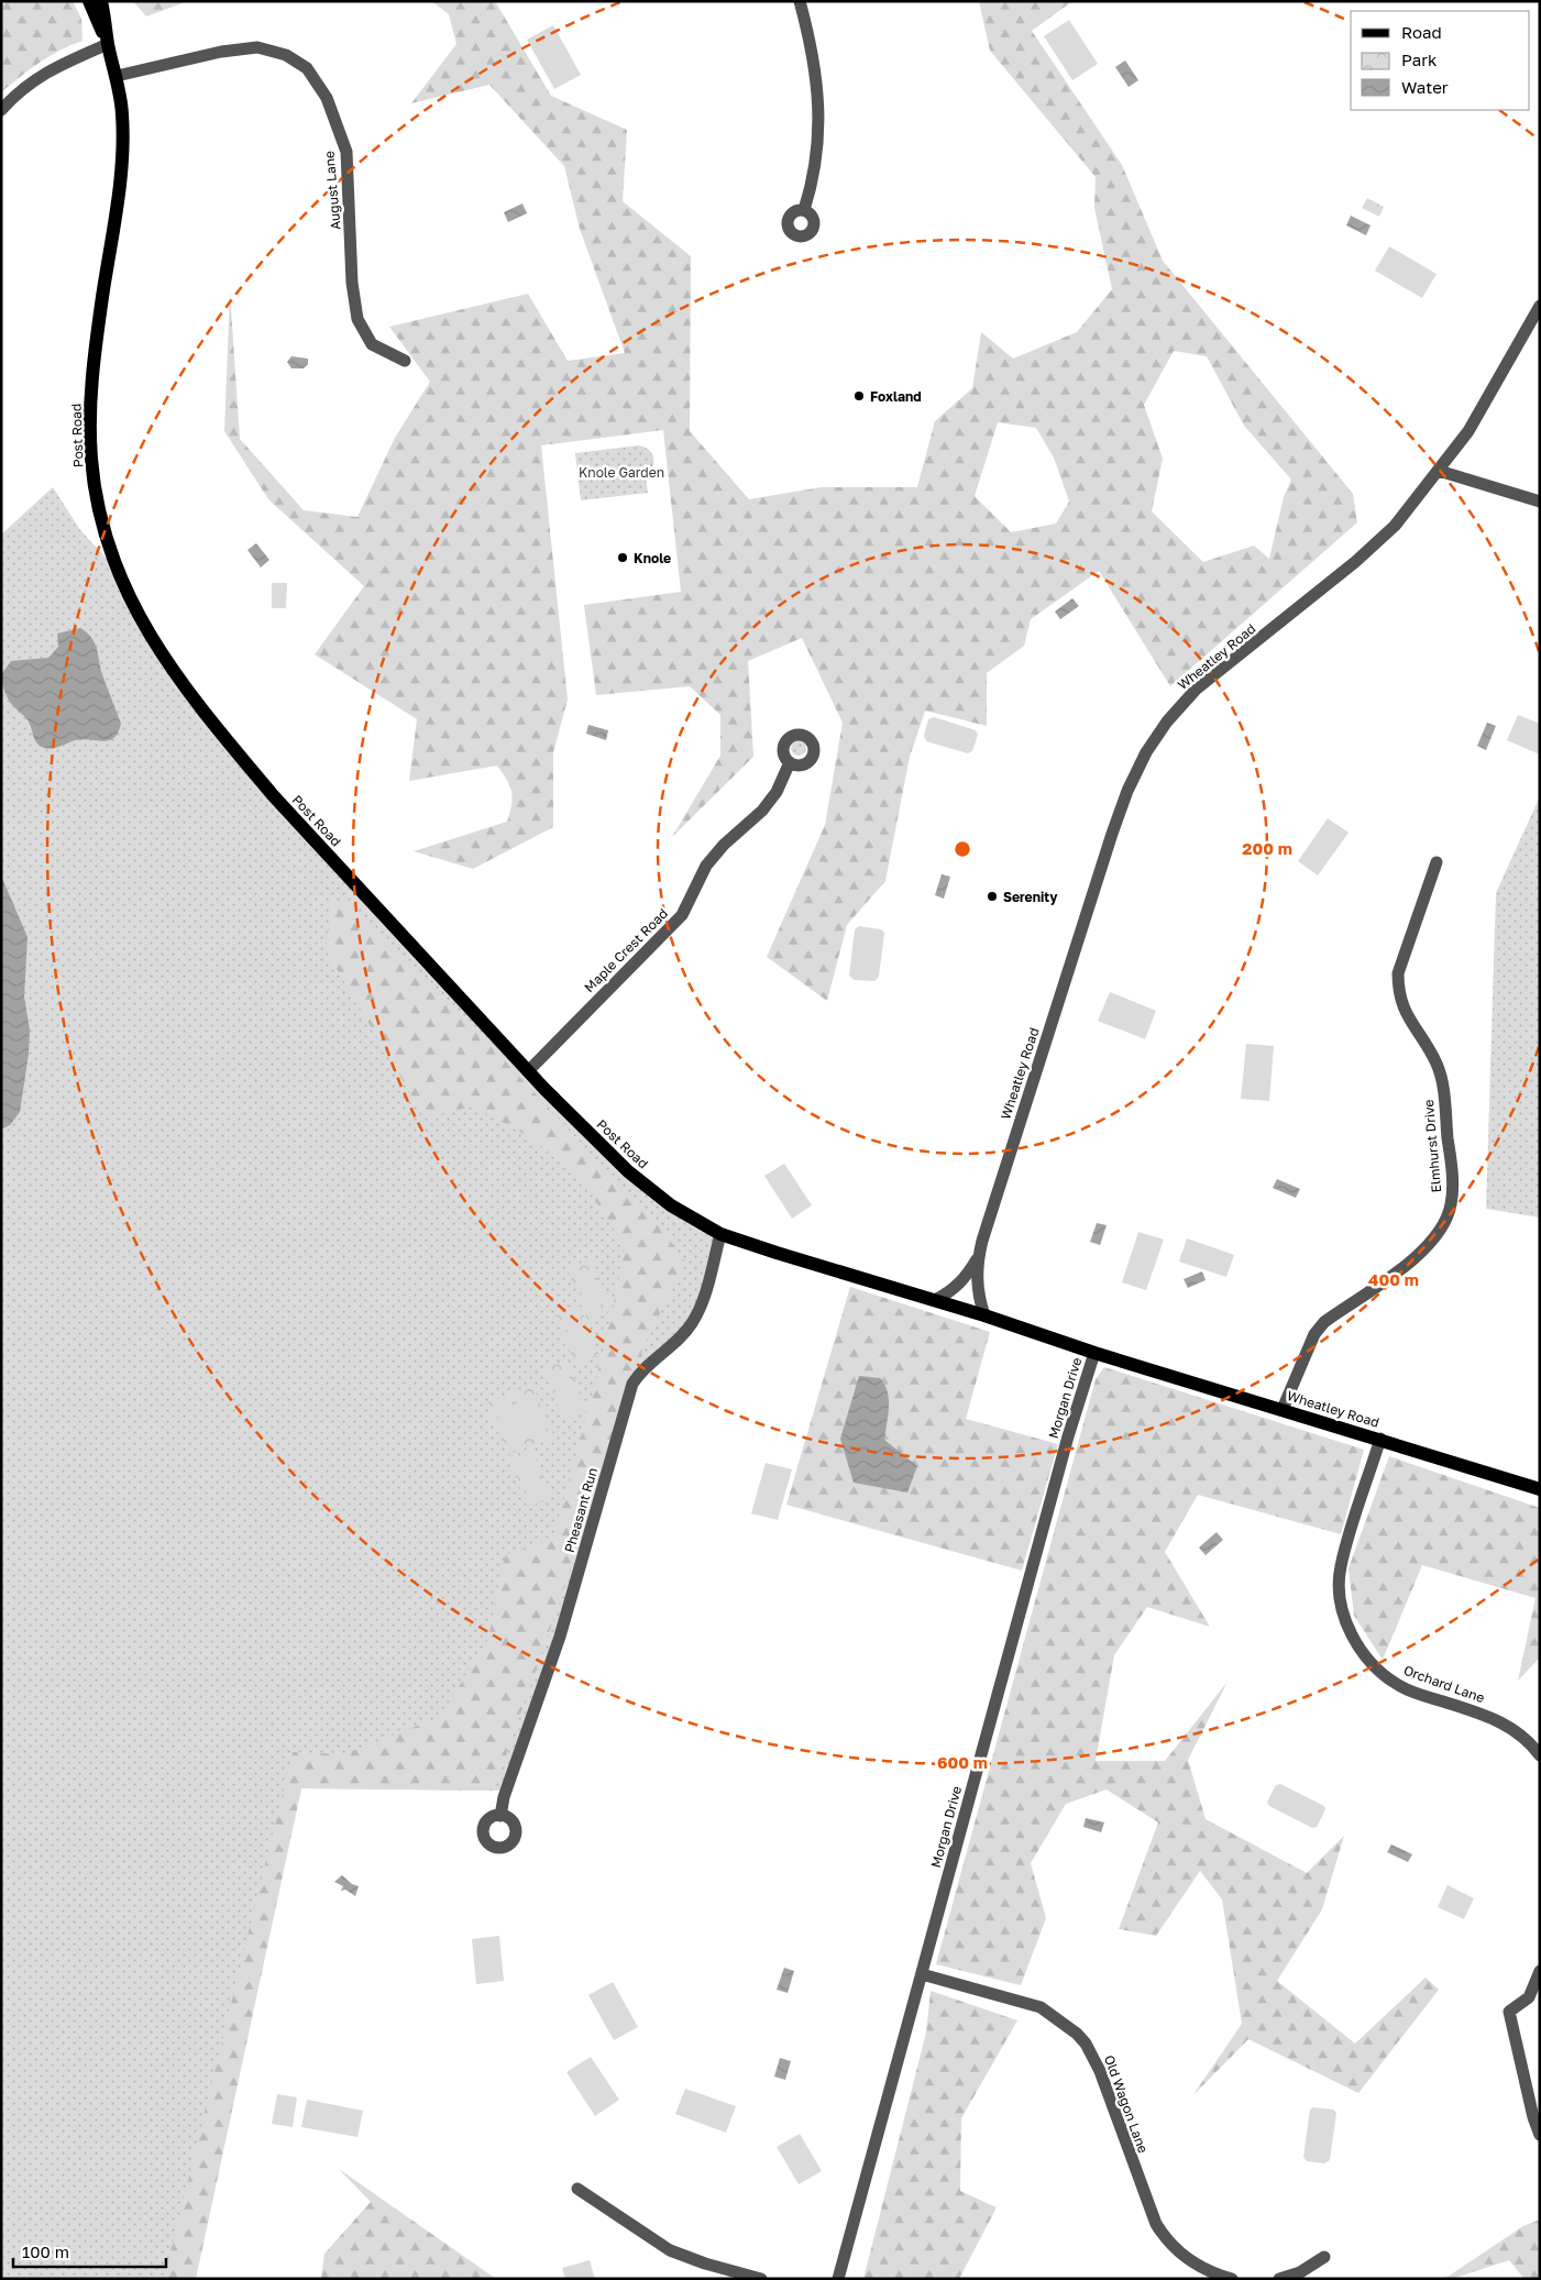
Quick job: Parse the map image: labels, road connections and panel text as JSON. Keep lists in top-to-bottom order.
{
  "streets": {
    "main road": ["Post Road", "Wheatley Road"],
    "street": [
      "August Lane",
      "Maple Crest Road",
      "Elmhurst Drive",
      "Morgan Drive",
      "Pheasant Run",
      "Orchard Lane",
      "Old Wagon Lane"
    ]
  },
  "crossings": [
    ["August Lane", "Post Road"],
    ["Post Road", "Wheatley Road"],
    ["Post Road", "Maple Crest Road"],
    ["Post Road", "Pheasant Run"],
    ["Wheatley Road", "Elmhurst Drive"],
    ["Wheatley Road", "Morgan Drive"],
    ["Wheatley Road", "Orchard Lane"],
    ["Morgan Drive", "Old Wagon Lane"]
  ],
  "parks": ["Knole Garden"],
  "places": ["Foxland", "Knole", "Serenity"],
  "legend": ["Road", "Park", "Water"],
  "scale_bar": "100 m",
  "rings": ["200 m", "400 m", "600 m"]
}
